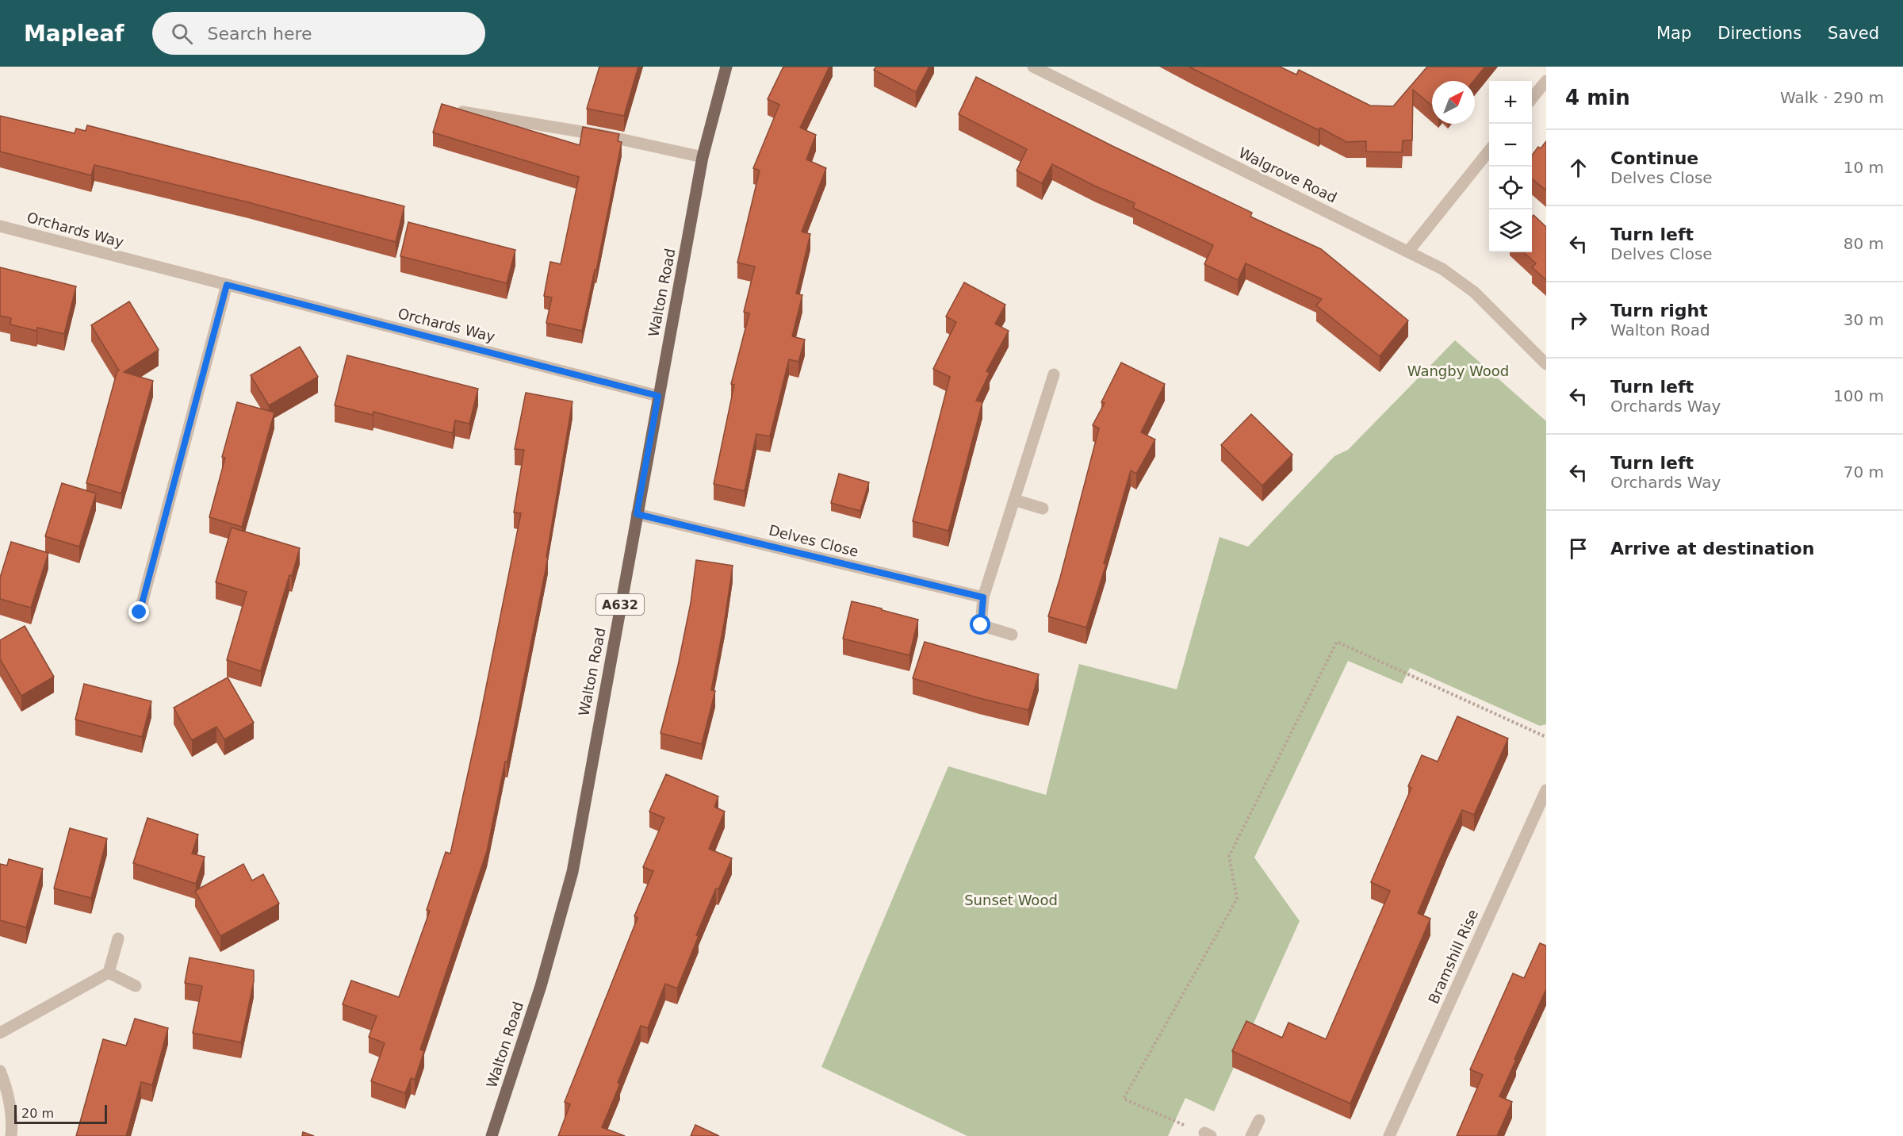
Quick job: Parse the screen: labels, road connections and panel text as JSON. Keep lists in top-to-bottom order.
{
  "streets": {
    "main road": ["Walton Road", "A632"],
    "street": [
      "Walgrove Road",
      "Orchards Way",
      "Delves Close",
      "Bramshill Rise"
    ]
  },
  "crossings": [
    ["Orchards Way", "Walton Road"],
    ["Walton Road", "Delves Close"]
  ],
  "parks": ["Wangby Wood", "Sunset Wood"],
  "scale_bar": "20 m",
  "north": "top right",
  "page": {
    "header": "Mapleaf",
    "search": "Search here",
    "nav": ["Map", "Directions", "Saved"],
    "heading": ["4 min", "Walk · 290 m"],
    "map_buttons": ["+", "−"],
    "list": [
      ["Continue", "Delves Close", "10 m"],
      ["Turn left", "Delves Close", "80 m"],
      ["Turn right", "Walton Road", "30 m"],
      ["Turn left", "Orchards Way", "100 m"],
      ["Turn left", "Orchards Way", "70 m"],
      "Arrive at destination"
    ],
    "scale": "20 m"
  }
}
